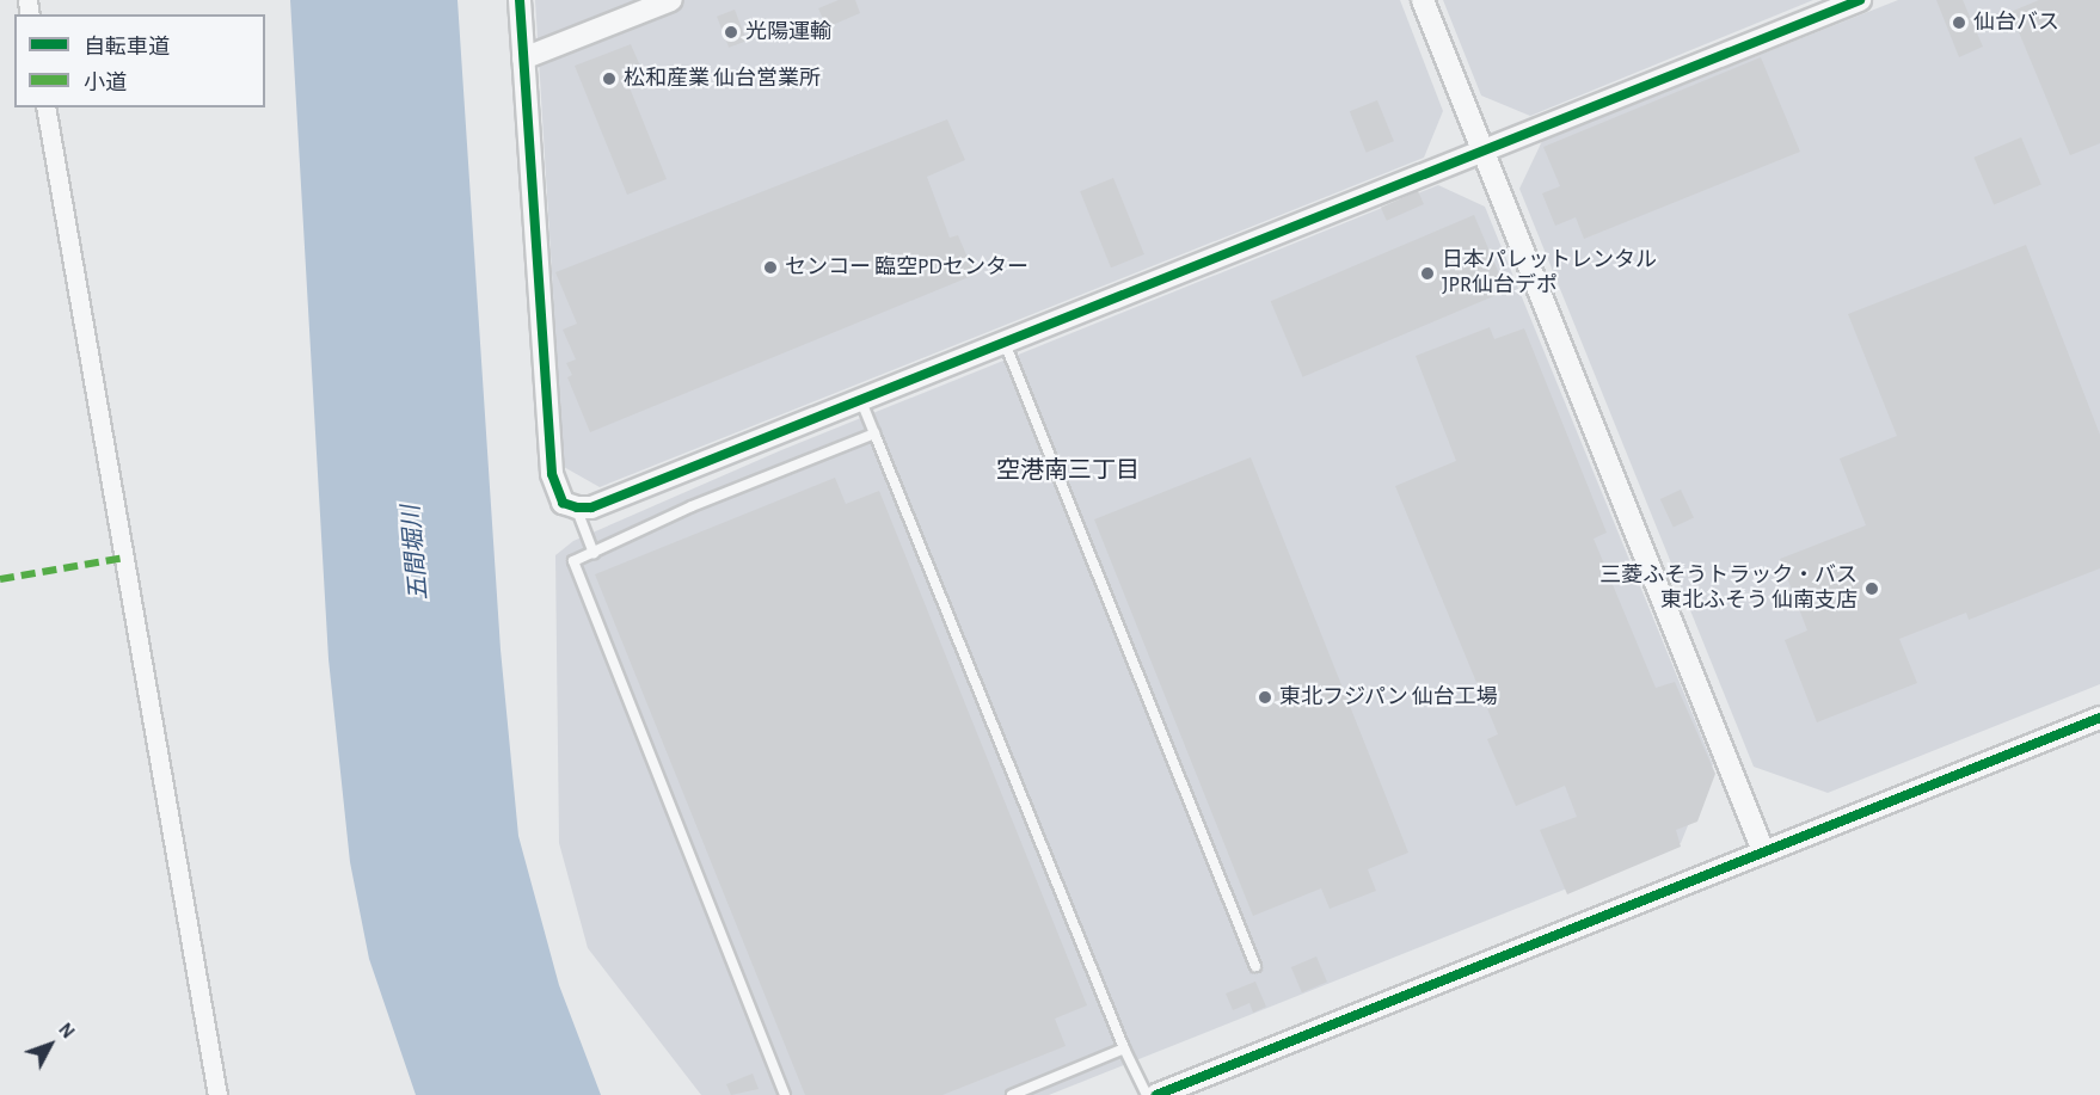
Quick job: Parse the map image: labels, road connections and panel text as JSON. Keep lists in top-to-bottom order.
{
  "districts": ["空港南三丁目"],
  "water": ["五間堀川"],
  "places": [
    "仙台バス",
    "光陽運輸",
    "松和産業 仙台営業所",
    "センコー 臨空PDセンター",
    "日本パレットレンタル JPR仙台デポ",
    "三菱ふそうトラック・バス 東北ふそう 仙南支店",
    "東北フジパン 仙台工場"
  ],
  "legend": ["自転車道", "小道"],
  "north": "top right"
}
